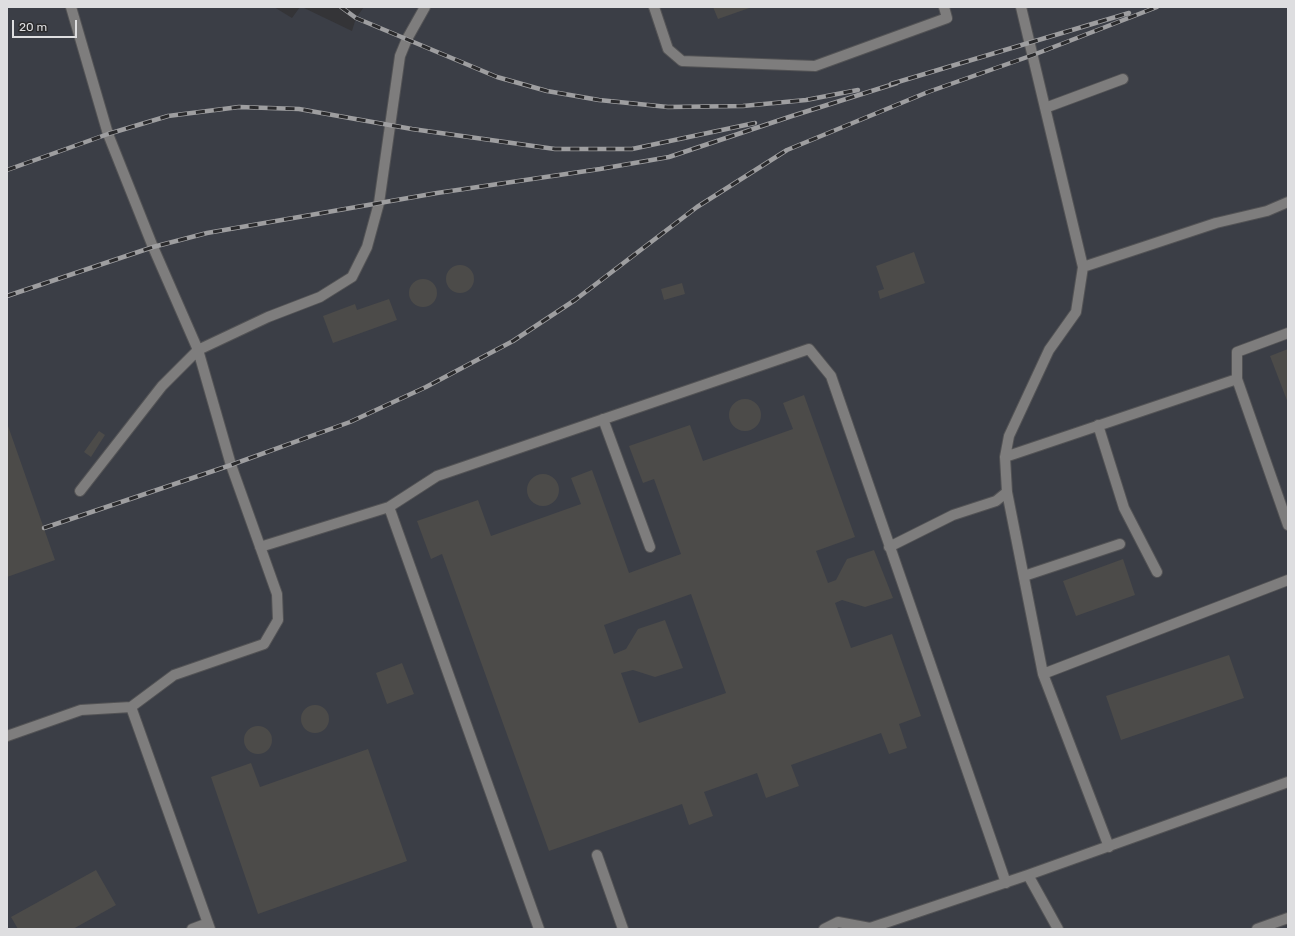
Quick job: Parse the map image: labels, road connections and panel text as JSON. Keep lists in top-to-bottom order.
{
  "scale_bar": "20 m"
}
